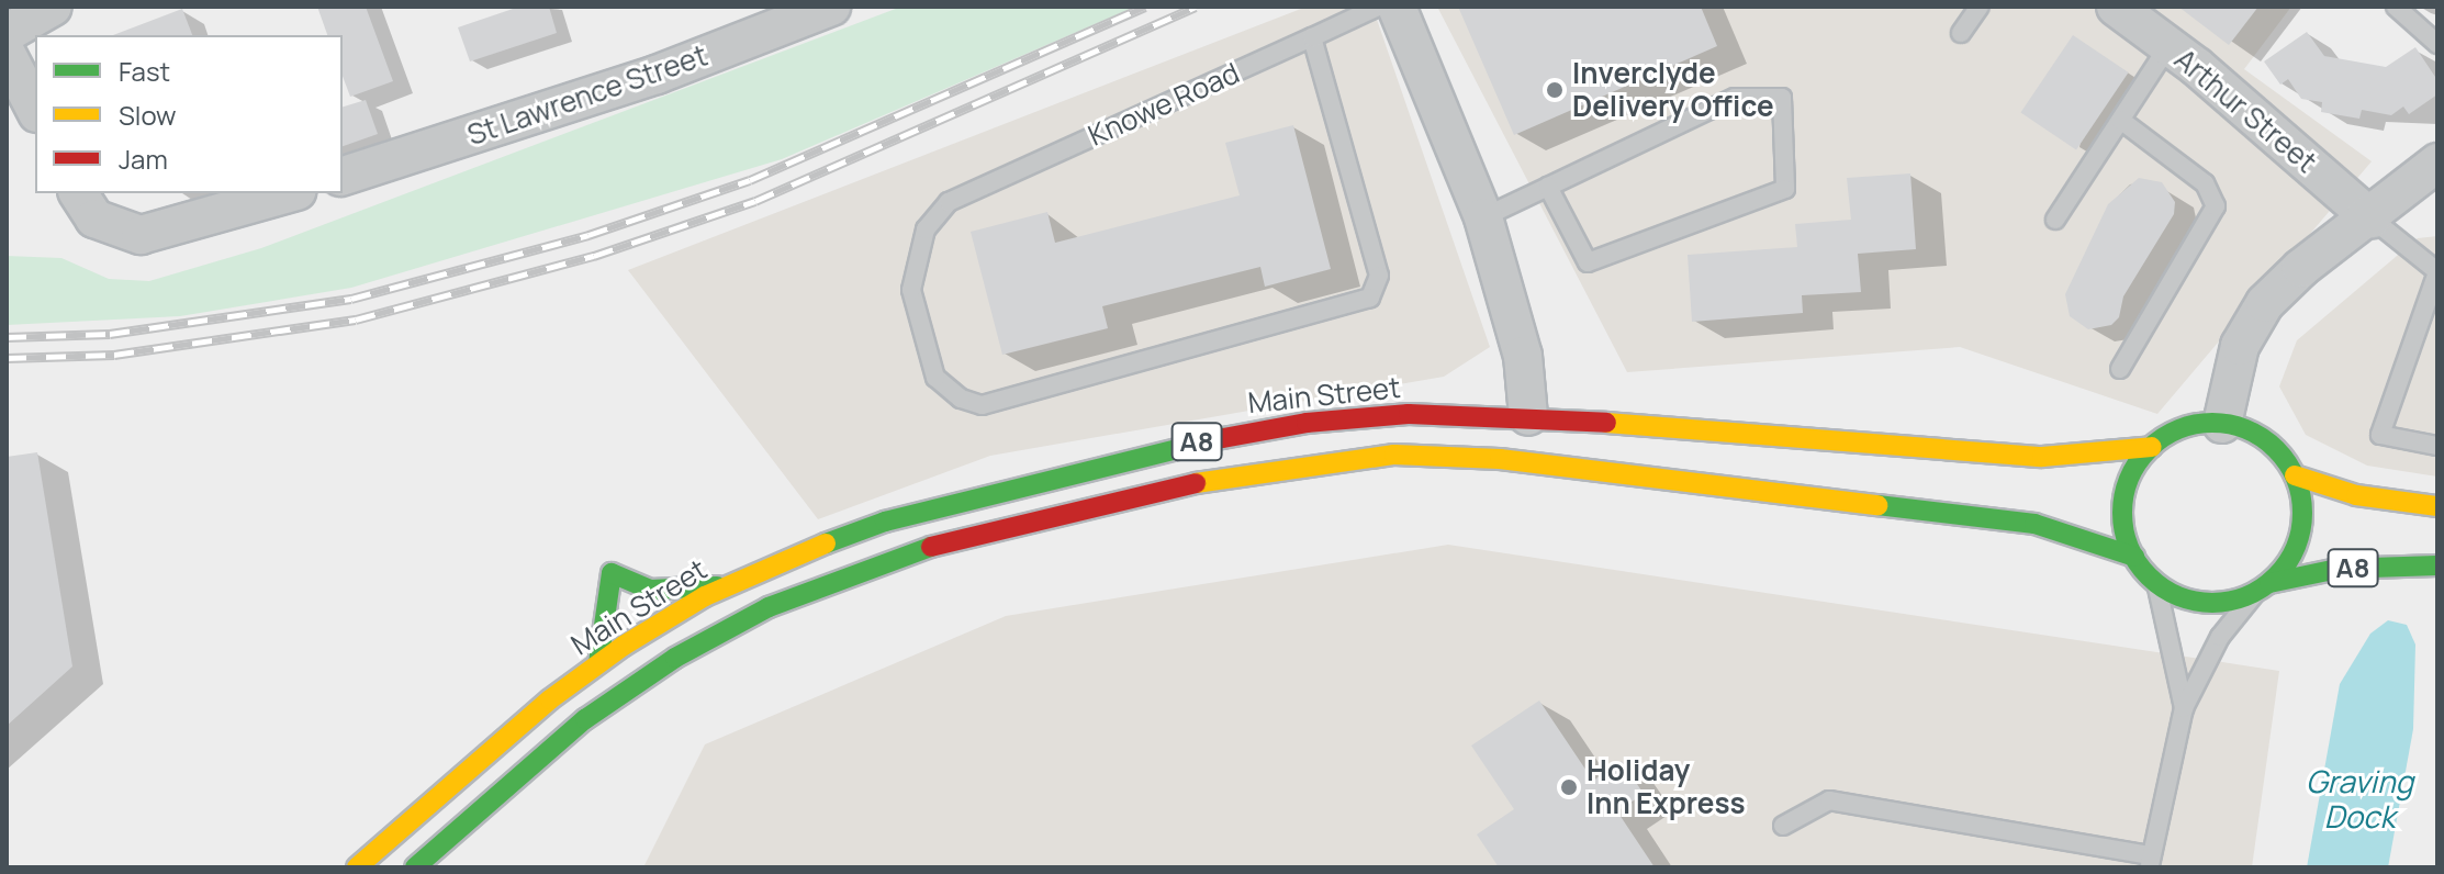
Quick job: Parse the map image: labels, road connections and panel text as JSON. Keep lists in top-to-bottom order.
{
  "streets": {
    "highway": ["Main Street", "A8"],
    "street": ["St Lawrence Street", "Arthur Street"],
    "lane": ["Knowe Road"]
  },
  "crossings": [
    ["Main Street", "A8"]
  ],
  "water": ["Graving Dock"],
  "places": ["Inverclyde Delivery Office", "Holiday Inn Express"],
  "legend": ["Fast", "Slow", "Jam"]
}
